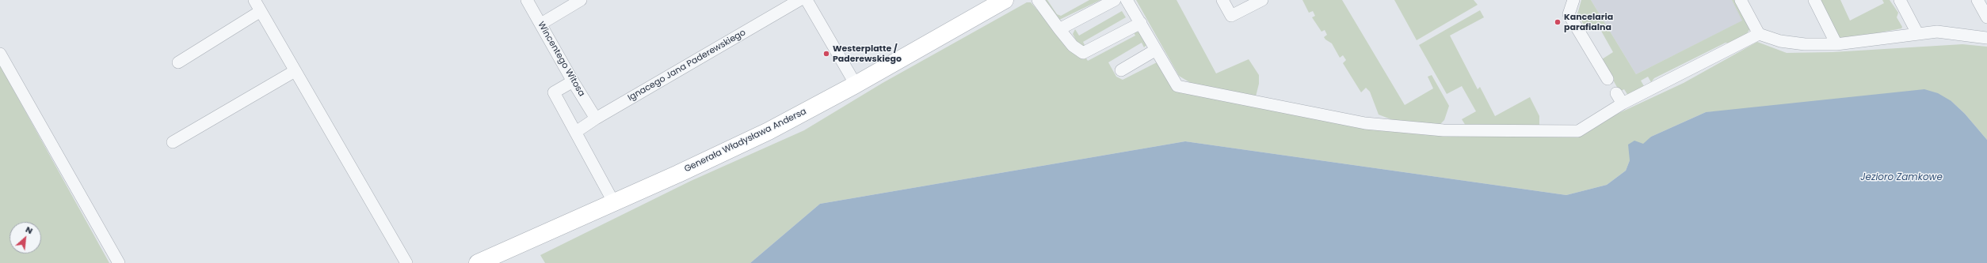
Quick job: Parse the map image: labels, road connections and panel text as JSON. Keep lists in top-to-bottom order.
{
  "streets": {
    "main road": ["Generała Władysława Andersa"],
    "street": ["Wincentego Witosa", "Ignacego Jana Paderewskiego"]
  },
  "crossings": [
    ["Wincentego Witosa", "Ignacego Jana Paderewskiego"]
  ],
  "water": ["Jezioro Zamkowe"],
  "places": ["Kancelaria parafialna", "Westerplatte / Paderewskiego"],
  "north": "top right"
}
